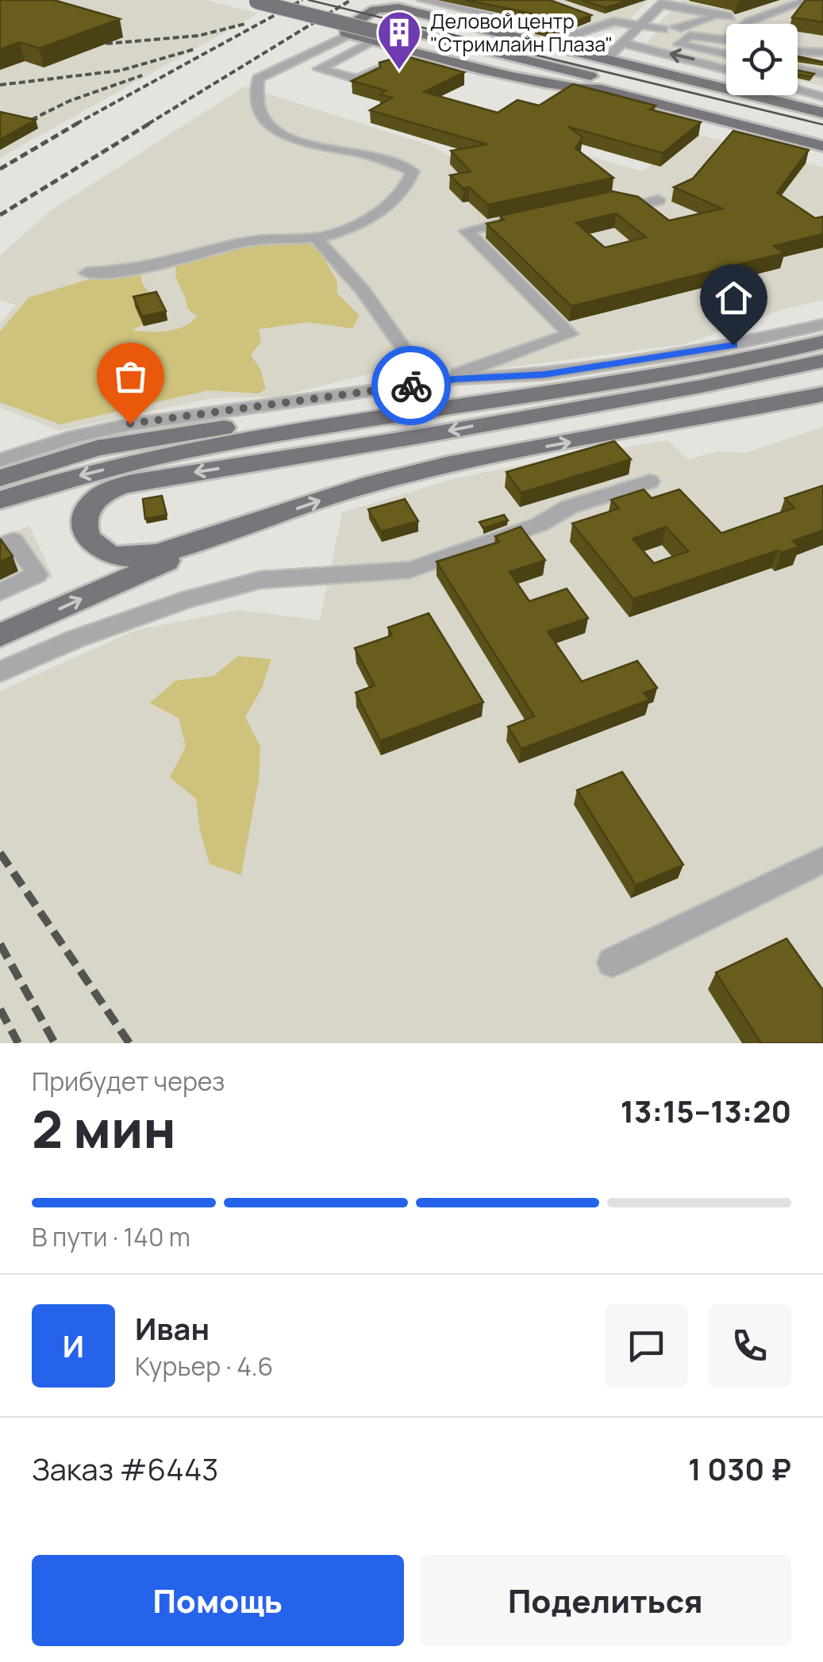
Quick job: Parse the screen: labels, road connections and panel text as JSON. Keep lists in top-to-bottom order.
{
  "places": {
    "building": ["Деловой центр \"Стримлайн Плаза\""]
  },
  "page": {
    "heading": ["2 мин", "Прибудет через", "13:15–13:20"],
    "panel": [
      "Иван",
      "Курьер · 4.6",
      "Заказ #6443",
      "1 030 ₽"
    ],
    "bar": "В пути · 140 m",
    "round": "И",
    "buttons": ["Помощь", "Поделиться"]
  }
}
